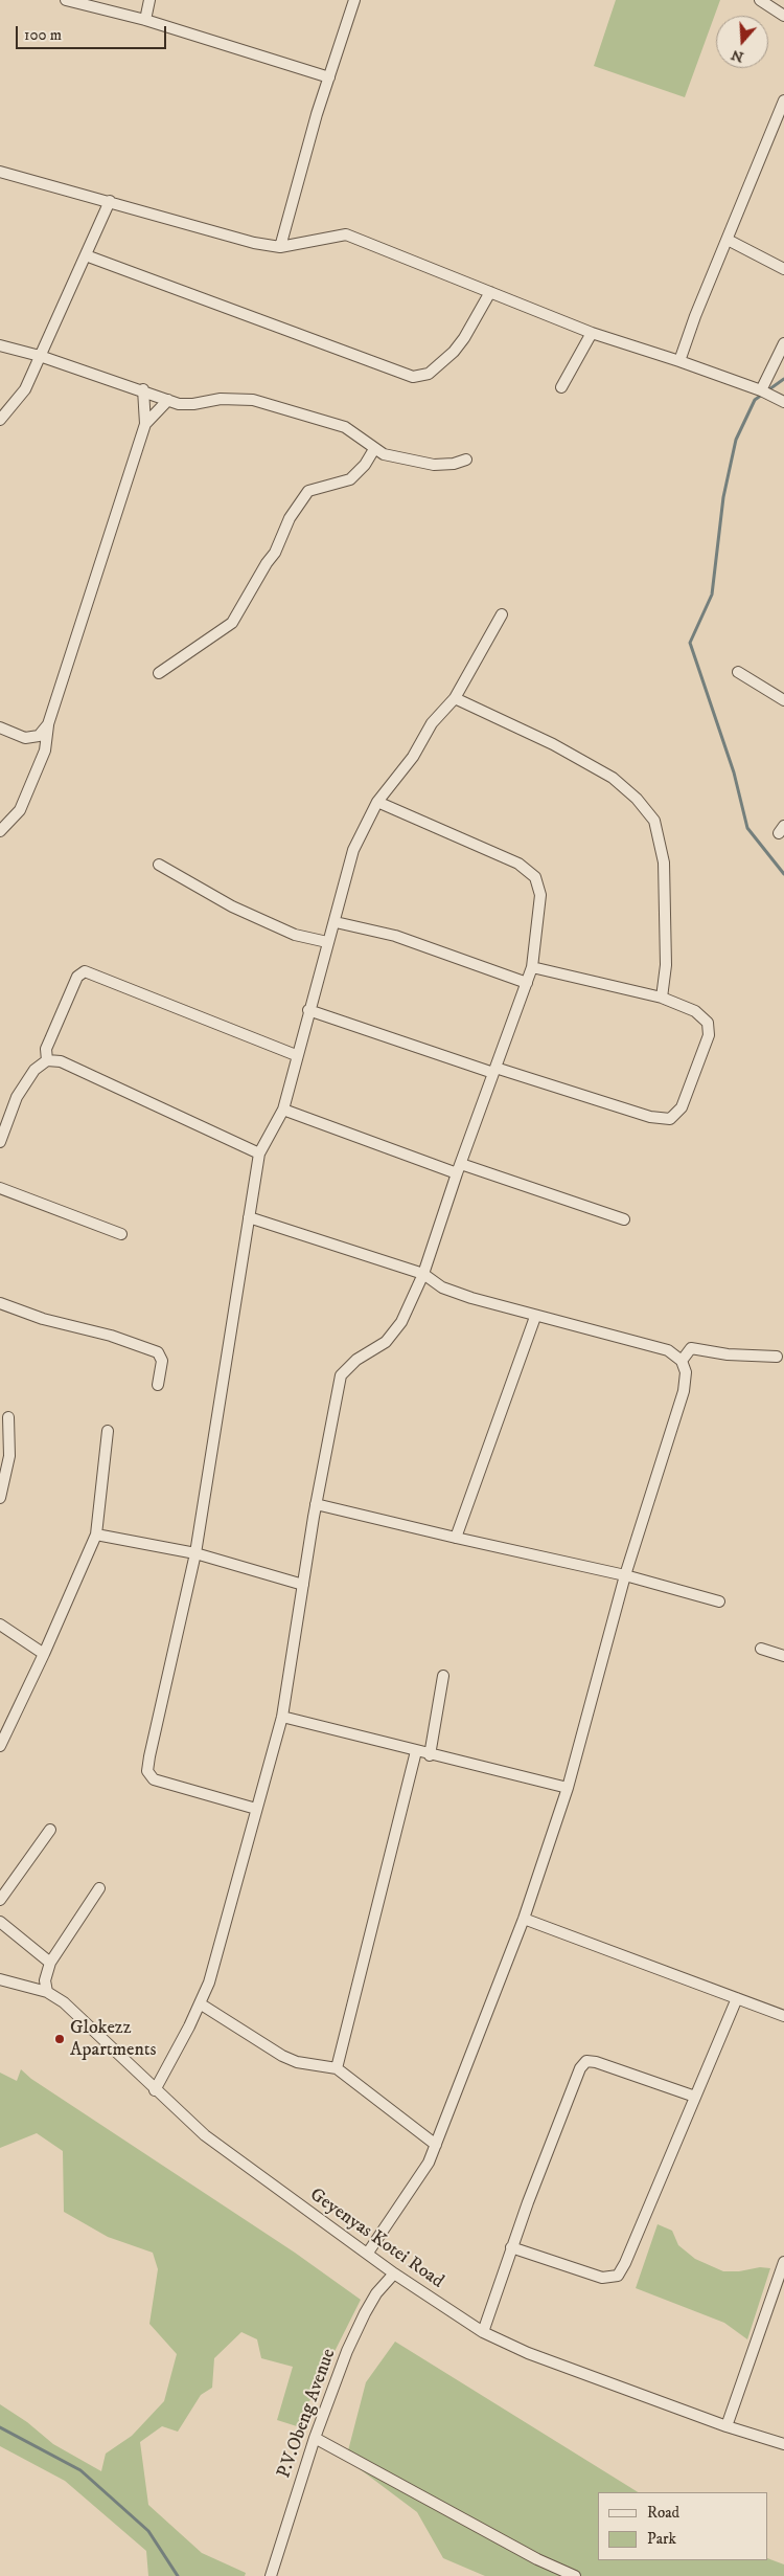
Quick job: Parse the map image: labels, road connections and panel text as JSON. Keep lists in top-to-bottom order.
{
  "streets": {
    "street": ["Geyenyas Kotei Road", "P.V.Obeng Avenue"]
  },
  "crossings": [
    ["Geyenyas Kotei Road", "P.V.Obeng Avenue"]
  ],
  "places": ["Glokezz Apartments"],
  "legend": ["Road", "Park"],
  "scale_bar": "100 m",
  "north": "bottom"
}
